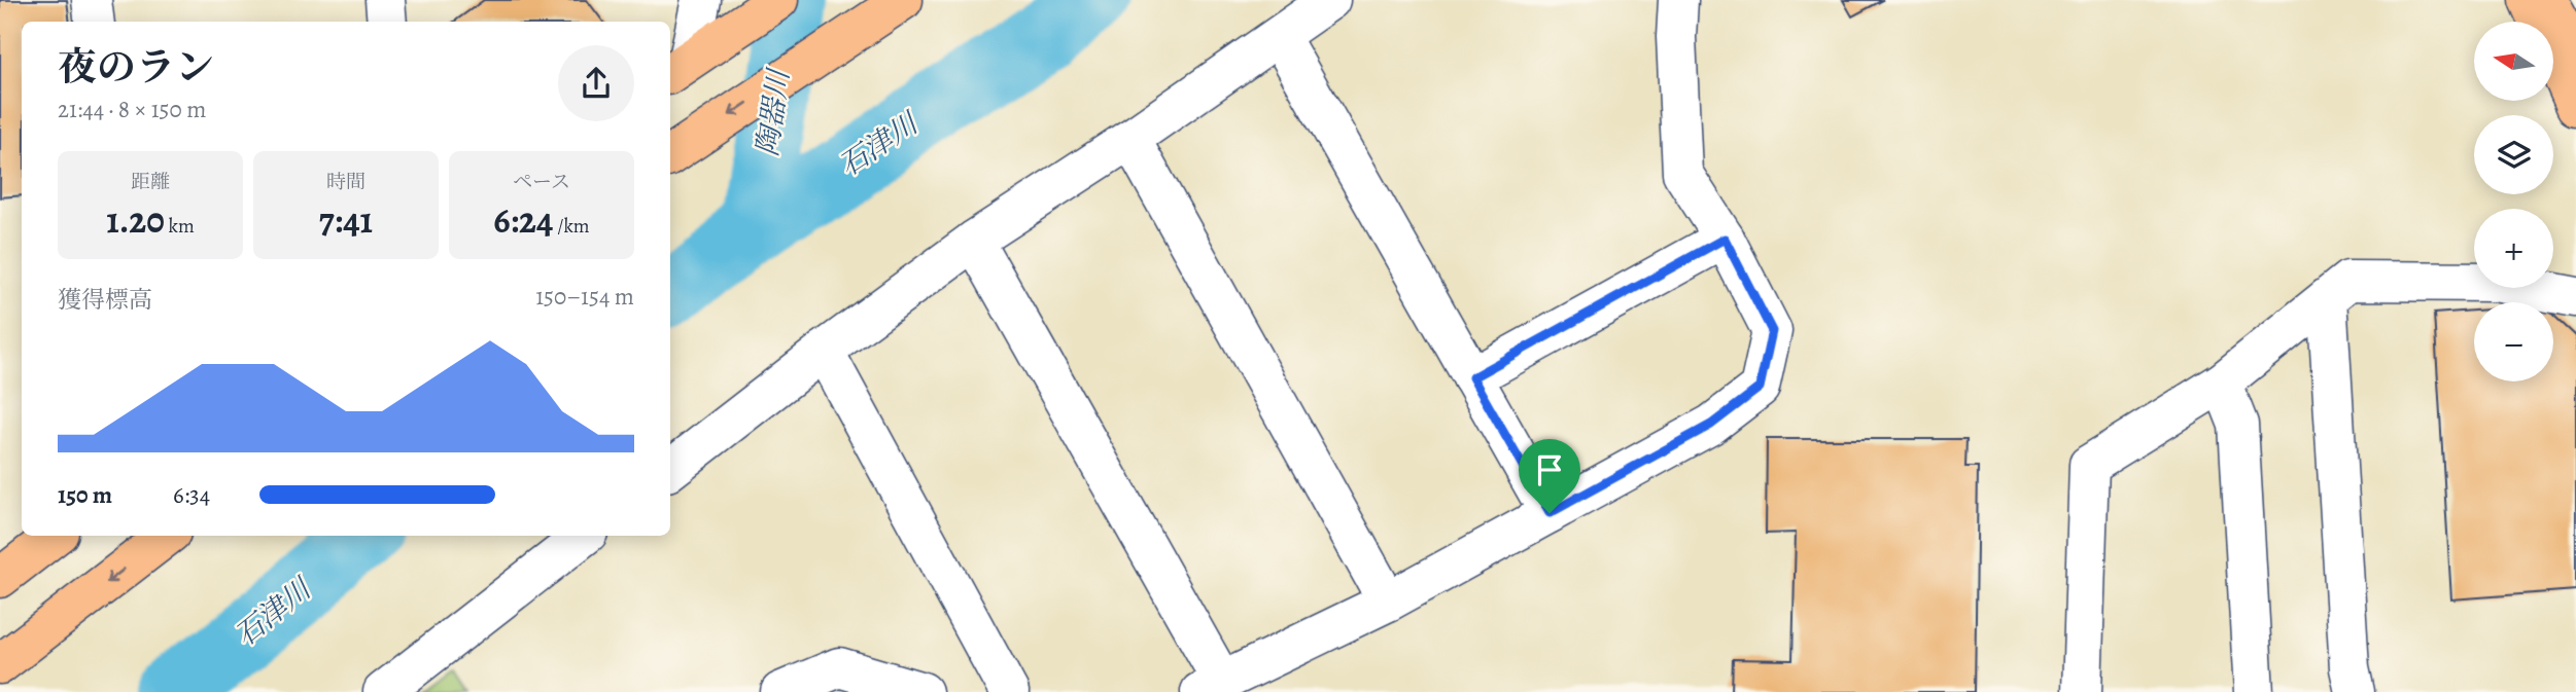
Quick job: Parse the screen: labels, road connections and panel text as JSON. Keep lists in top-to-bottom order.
{
  "water": ["陶器川", "石津川"],
  "north": "left",
  "page": {
    "map_buttons": ["+", "−"],
    "heading": ["夜のラン", "21:44 · 8 × 150 m"],
    "stats": [
      ["距離", "1.20 km"],
      ["時間", "7:41"],
      ["ペース", "6:24 /km"]
    ],
    "chart": ["獲得標高", "150–154 m"],
    "list": [
      {
        "name": "150 m",
        "note": "6:34"
      }
    ]
  }
}
